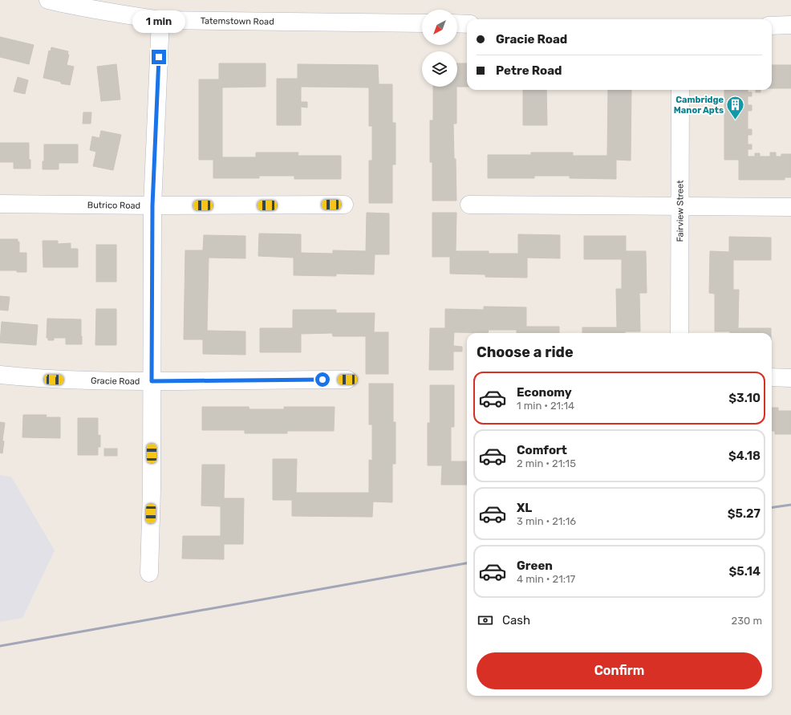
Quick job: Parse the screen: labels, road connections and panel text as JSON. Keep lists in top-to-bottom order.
{
  "streets": {
    "street": [
      "Tatemstown Road",
      "Butrico Road",
      "Fairview Street",
      "Gracie Road"
    ]
  },
  "places": {
    "building": ["Cambridge Manor Apts"]
  },
  "north": "bottom left",
  "page": {
    "bubble": "1 min",
    "banner": ["Gracie Road", "Petre Road"],
    "heading": "Choose a ride",
    "list": [
      {
        "name": "Economy",
        "note": "1 min · 21:14",
        "value": "$3.10"
      },
      {
        "name": "Comfort",
        "note": "2 min · 21:15",
        "value": "$4.18"
      },
      {
        "name": "XL",
        "note": "3 min · 21:16",
        "value": "$5.27"
      },
      {
        "name": "Green",
        "note": "4 min · 21:17",
        "value": "$5.14"
      }
    ],
    "pay": ["Cash", "230 m"],
    "buttons": "Confirm"
  }
}
